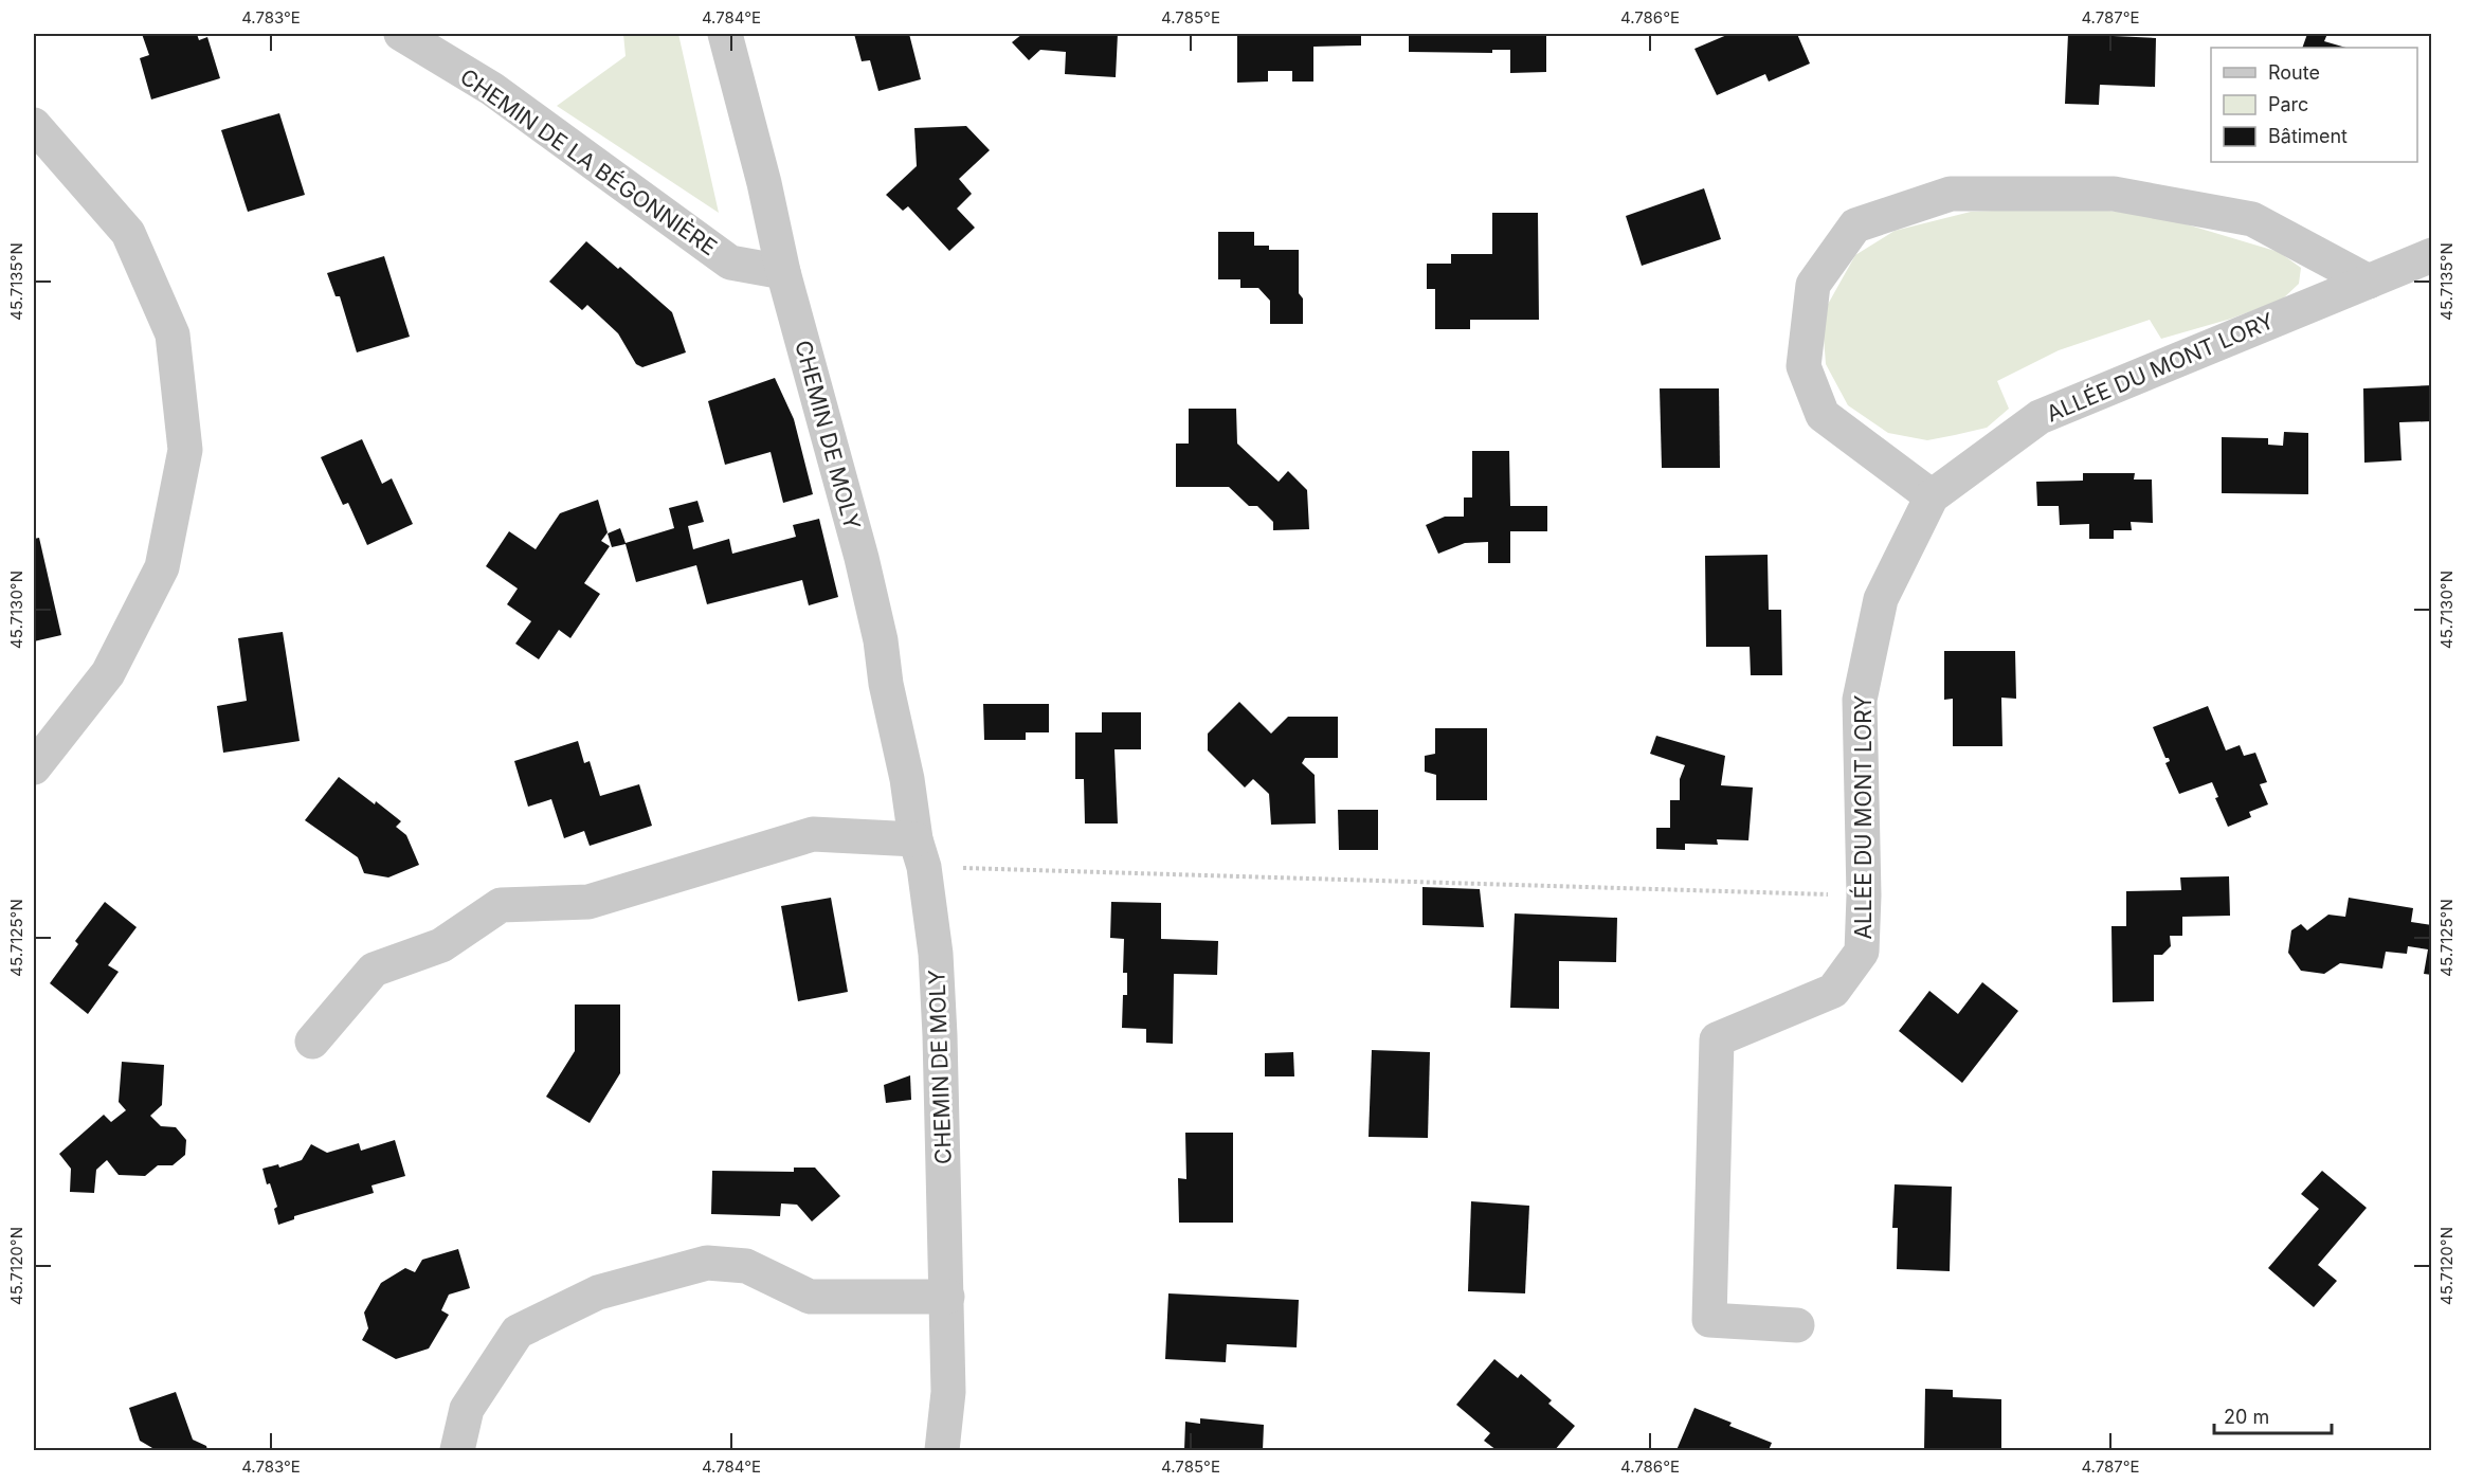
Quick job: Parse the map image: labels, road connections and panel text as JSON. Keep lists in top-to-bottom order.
{
  "streets": {
    "street": ["CHEMIN DE LA BÉGONNIÈRE", "ALLÉE DU MONT LORY", "CHEMIN DE MOLY"]
  },
  "crossings": [
    ["CHEMIN DE LA BÉGONNIÈRE", "CHEMIN DE MOLY"]
  ],
  "legend": ["Route", "Parc", "Bâtiment"],
  "scale_bar": "20 m",
  "coordinates": [
    "4.783°E",
    "4.784°E",
    "4.785°E",
    "4.786°E",
    "4.787°E",
    "45.7135°N",
    "45.7130°N",
    "45.7125°N",
    "45.7120°N"
  ]
}
